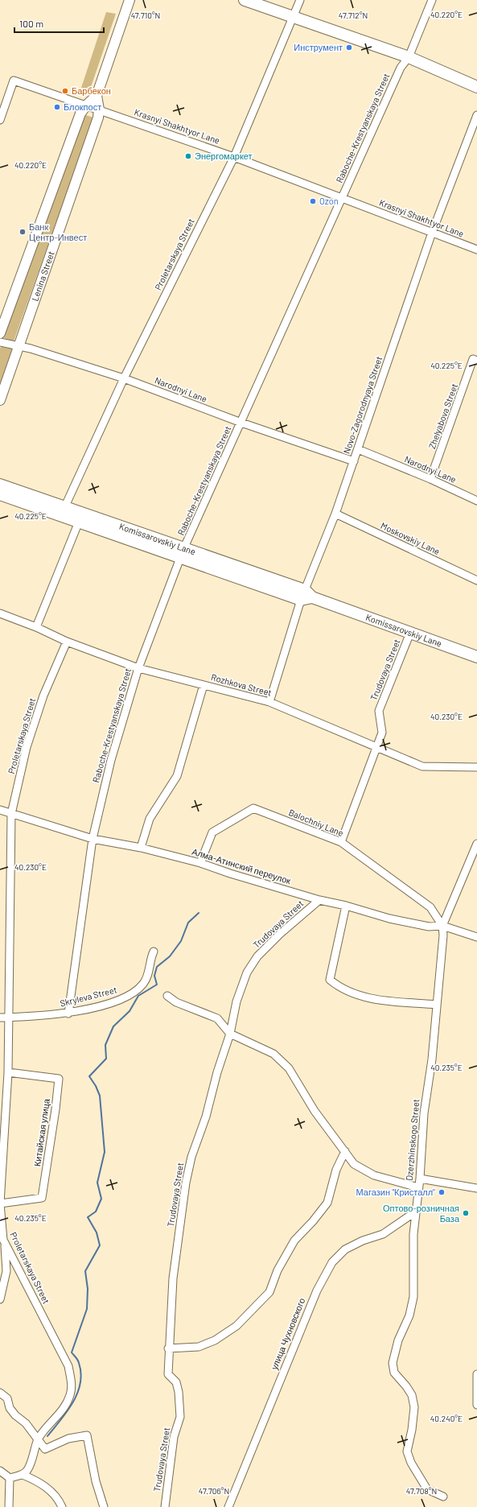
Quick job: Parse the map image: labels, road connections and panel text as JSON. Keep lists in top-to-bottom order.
{
  "streets": {
    "main road": ["Lenina Street", "Komissarovskiy Lane"],
    "street": [
      "Krasnyi Shakhtyor Lane",
      "Raboche-Krestyanskaya Street",
      "Proletarskaya Street",
      "Narodnyi Lane",
      "Novo-Zagorodnyaya Street",
      "Zhelyabova Street",
      "Moskovskiy Lane",
      "Trudovaya Street",
      "Rozhkova Street",
      "Balochniy Lane",
      "Алма-Атинский переулок",
      "Skryleva Street",
      "Китайская улица",
      "Dzerzhinskogo Street",
      "улица Чухновского"
    ]
  },
  "crossings": [
    ["Krasnyi Shakhtyor Lane", "Raboche-Krestyanskaya Street"],
    ["Krasnyi Shakhtyor Lane", "Proletarskaya Street"],
    ["Krasnyi Shakhtyor Lane", "Lenina Street"],
    ["Krasnyi Shakhtyor Lane", "Novo-Zagorodnyaya Street"],
    ["Raboche-Krestyanskaya Street", "Narodnyi Lane"],
    ["Raboche-Krestyanskaya Street", "Komissarovskiy Lane"],
    ["Raboche-Krestyanskaya Street", "Rozhkova Street"],
    ["Raboche-Krestyanskaya Street", "Алма-Атинский переулок"],
    ["Raboche-Krestyanskaya Street", "Skryleva Street"],
    ["Proletarskaya Street", "Narodnyi Lane"],
    ["Proletarskaya Street", "Komissarovskiy Lane"],
    ["Proletarskaya Street", "Rozhkova Street"],
    ["Proletarskaya Street", "Алма-Атинский переулок"],
    ["Proletarskaya Street", "Skryleva Street"],
    ["Proletarskaya Street", "Китайская улица"],
    ["Lenina Street", "Narodnyi Lane"],
    ["Narodnyi Lane", "Novo-Zagorodnyaya Street"],
    ["Narodnyi Lane", "Zhelyabova Street"],
    ["Novo-Zagorodnyaya Street", "Komissarovskiy Lane"],
    ["Novo-Zagorodnyaya Street", "Moskovskiy Lane"],
    ["Novo-Zagorodnyaya Street", "Rozhkova Street"],
    ["Komissarovskiy Lane", "Trudovaya Street"],
    ["Trudovaya Street", "Rozhkova Street"],
    ["Trudovaya Street", "Balochniy Lane"],
    ["Trudovaya Street", "Алма-Атинский переулок"],
    ["Balochniy Lane", "Алма-Атинский переулок"],
    ["Balochniy Lane", "Dzerzhinskogo Street"],
    ["Алма-Атинский переулок", "Dzerzhinskogo Street"],
    ["Dzerzhinskogo Street", "улица Чухновского"]
  ],
  "places": [
    "Инструмент",
    "Барбекон",
    "Блокпост",
    "Энергомаркет",
    "Ozon",
    "Банк Центр-Инвест",
    "Магазин \"Кристалл\"",
    "Оптово-розничная База"
  ],
  "scale_bar": "100 m",
  "coordinates": [
    "40.220°E",
    "47.710°N",
    "47.712°N",
    "40.225°E",
    "40.230°E",
    "40.235°E",
    "40.240°E",
    "47.706°N",
    "47.708°N"
  ]
}
